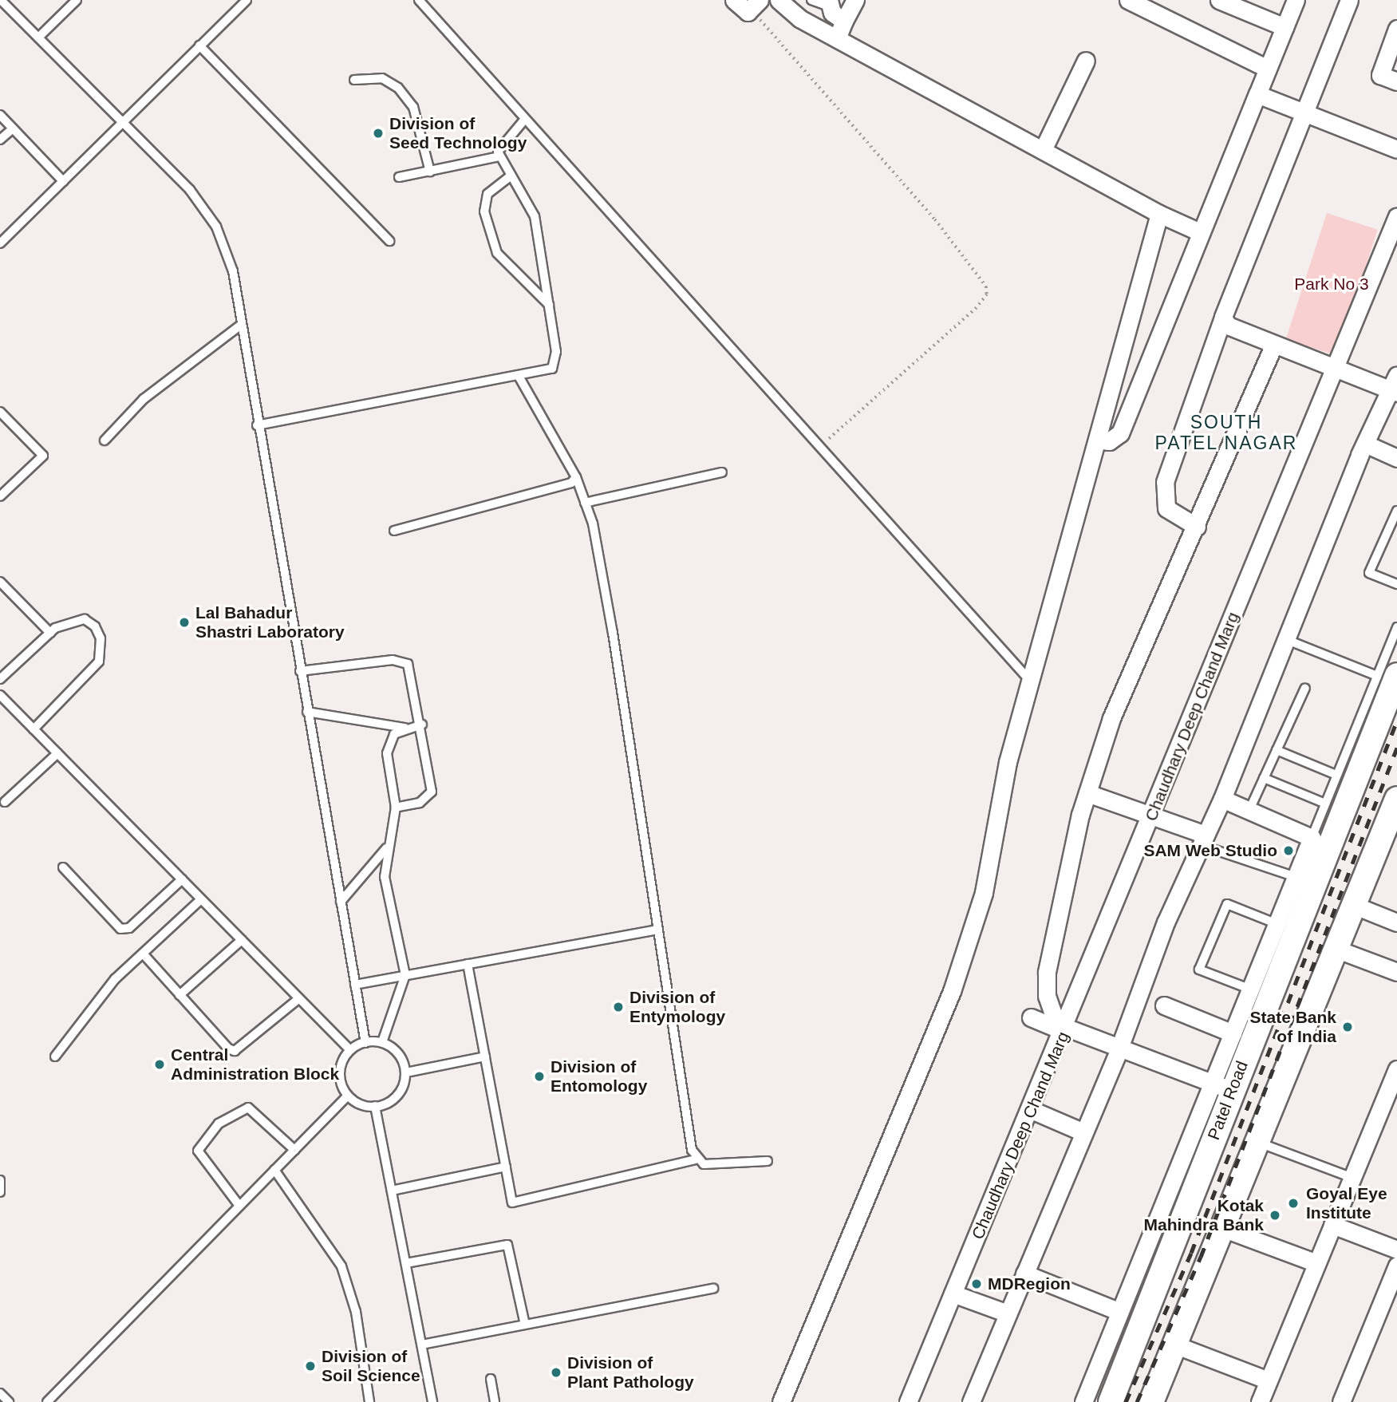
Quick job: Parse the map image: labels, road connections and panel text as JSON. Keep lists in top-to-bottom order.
{
  "streets": {
    "main road": ["Patel Road"],
    "street": ["Chaudhary Deep Chand Marg"]
  },
  "districts": ["SOUTH PATEL NAGAR"],
  "parks": ["Park No 3"],
  "places": [
    "Division of Seed Technology",
    "Lal Bahadur Shastri Laboratory",
    "SAM Web Studio",
    "Division of Entymology",
    "State Bank of India",
    "Central Administration Block",
    "Division of Entomology",
    "Goyal Eye Institute",
    "Kotak Mahindra Bank",
    "MDRegion",
    "Division of Soil Science",
    "Division of Plant Pathology"
  ]
}
